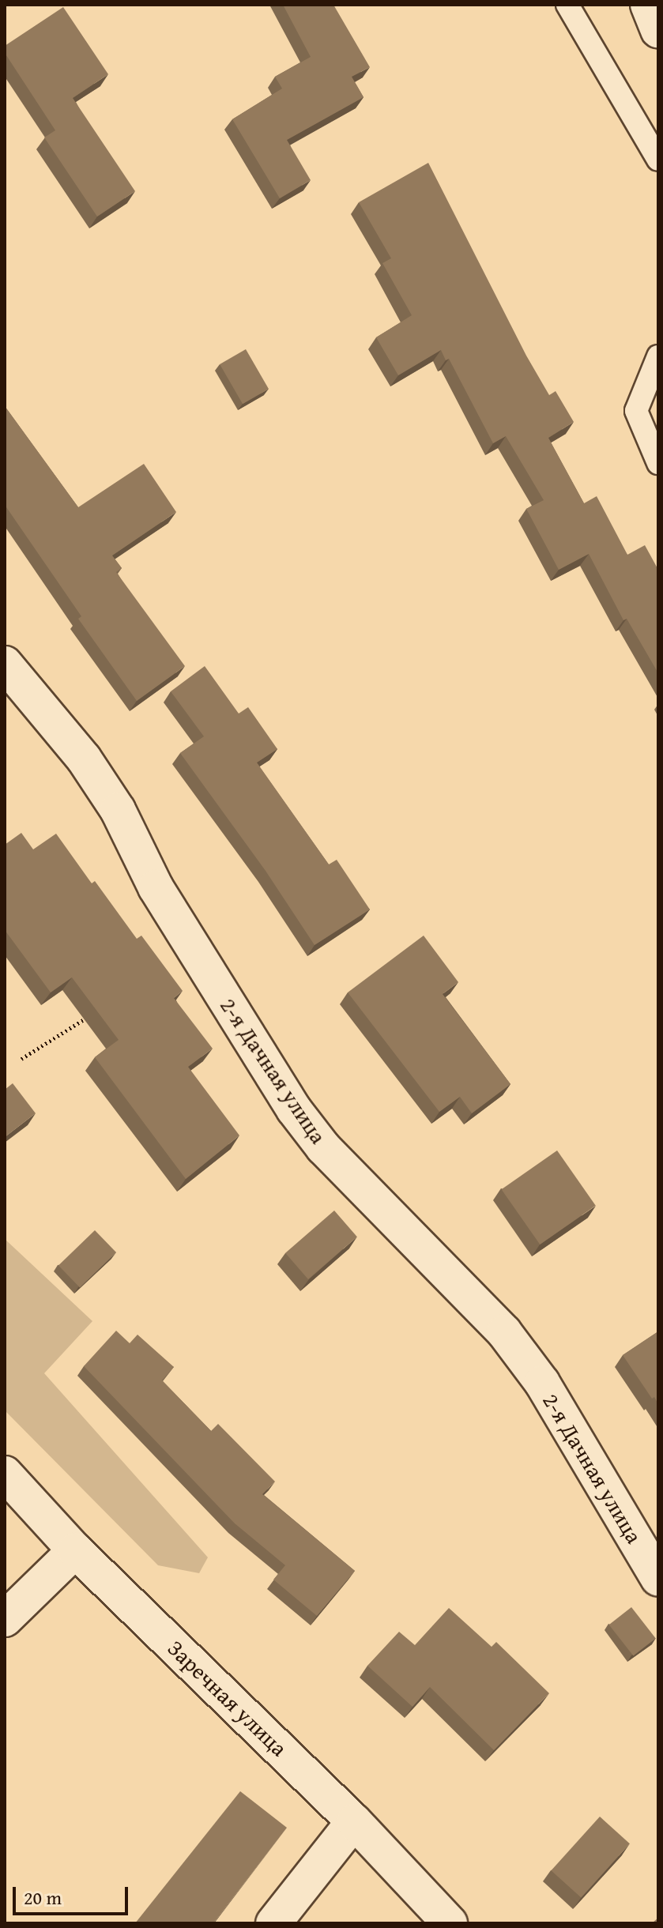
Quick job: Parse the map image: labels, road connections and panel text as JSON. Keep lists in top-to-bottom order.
{
  "streets": {
    "street": ["2-я Дачная улица", "Заречная улица"]
  },
  "scale_bar": "20 m"
}
